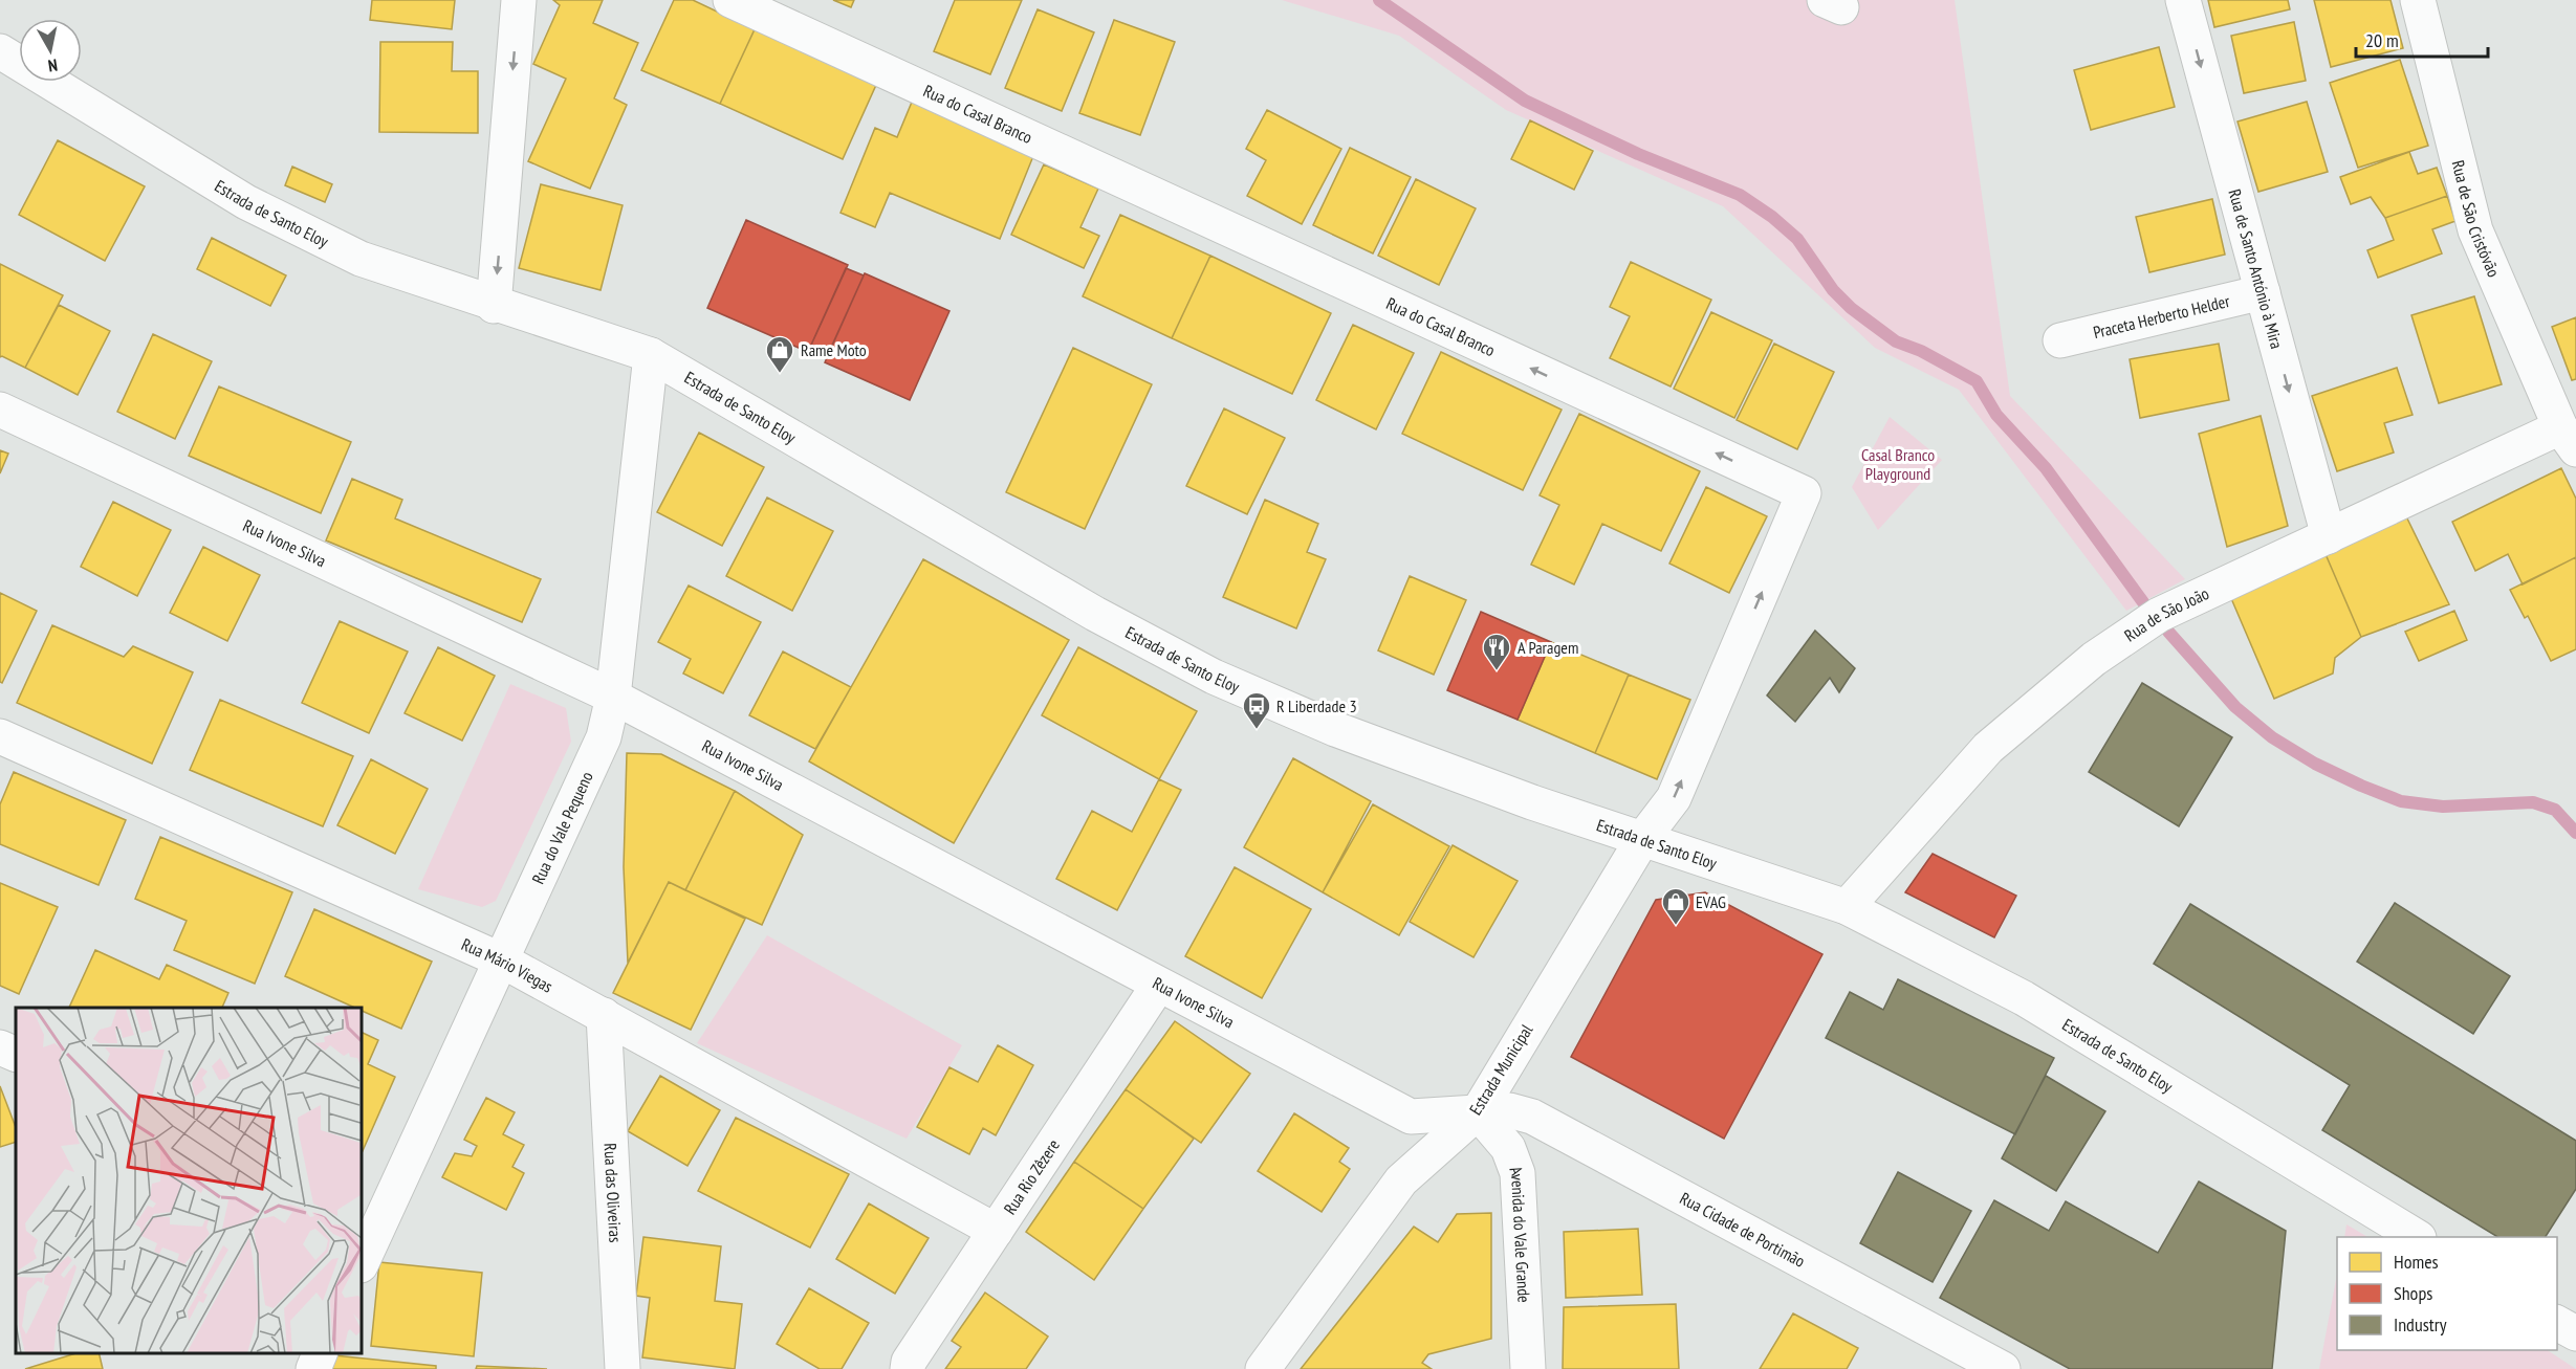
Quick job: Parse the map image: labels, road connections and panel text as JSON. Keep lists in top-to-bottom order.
{
  "streets": {
    "street": [
      "Rua do Casal Branco",
      "Estrada de Santo Eloy",
      "Rua de São Cristóvão",
      "Rua de Santo António à Mira",
      "Praceta Herberto Helder",
      "Rua Ivone Silva",
      "Rua de São João",
      "Rua do Vale Pequeno",
      "Rua Mário Viegas",
      "Estrada Municipal",
      "Rua Rio Zêzere",
      "Rua das Oliveiras",
      "Rua Cidade de Portimão",
      "Avenida do Vale Grande"
    ]
  },
  "crossings": [
    ["Rua do Casal Branco", "Estrada de Santo Eloy"],
    ["Rua do Casal Branco", "Estrada Municipal"],
    ["Estrada de Santo Eloy", "Rua de São João"],
    ["Estrada de Santo Eloy", "Rua do Vale Pequeno"],
    ["Estrada de Santo Eloy", "Estrada Municipal"],
    ["Rua de São Cristóvão", "Rua de São João"],
    ["Rua de Santo António à Mira", "Praceta Herberto Helder"],
    ["Rua de Santo António à Mira", "Rua de São João"],
    ["Rua Ivone Silva", "Rua do Vale Pequeno"],
    ["Rua Ivone Silva", "Estrada Municipal"],
    ["Rua Ivone Silva", "Rua Rio Zêzere"],
    ["Rua Ivone Silva", "Rua Cidade de Portimão"],
    ["Rua Ivone Silva", "Avenida do Vale Grande"],
    ["Rua do Vale Pequeno", "Rua Mário Viegas"],
    ["Rua Mário Viegas", "Rua Rio Zêzere"],
    ["Rua Mário Viegas", "Rua das Oliveiras"],
    ["Estrada Municipal", "Rua Cidade de Portimão"],
    ["Estrada Municipal", "Avenida do Vale Grande"],
    ["Rua Cidade de Portimão", "Avenida do Vale Grande"]
  ],
  "one_way": ["Rua de Santo António à Mira"],
  "parks": ["Casal Branco Playground"],
  "places": {
    "shop": ["Rame Moto", "EVAG"],
    "restaurant": ["A Paragem"],
    "bus stop": ["R Liberdade 3"]
  },
  "legend": ["Homes", "Shops", "Industry"],
  "scale_bar": "20 m",
  "north": "bottom"
}
